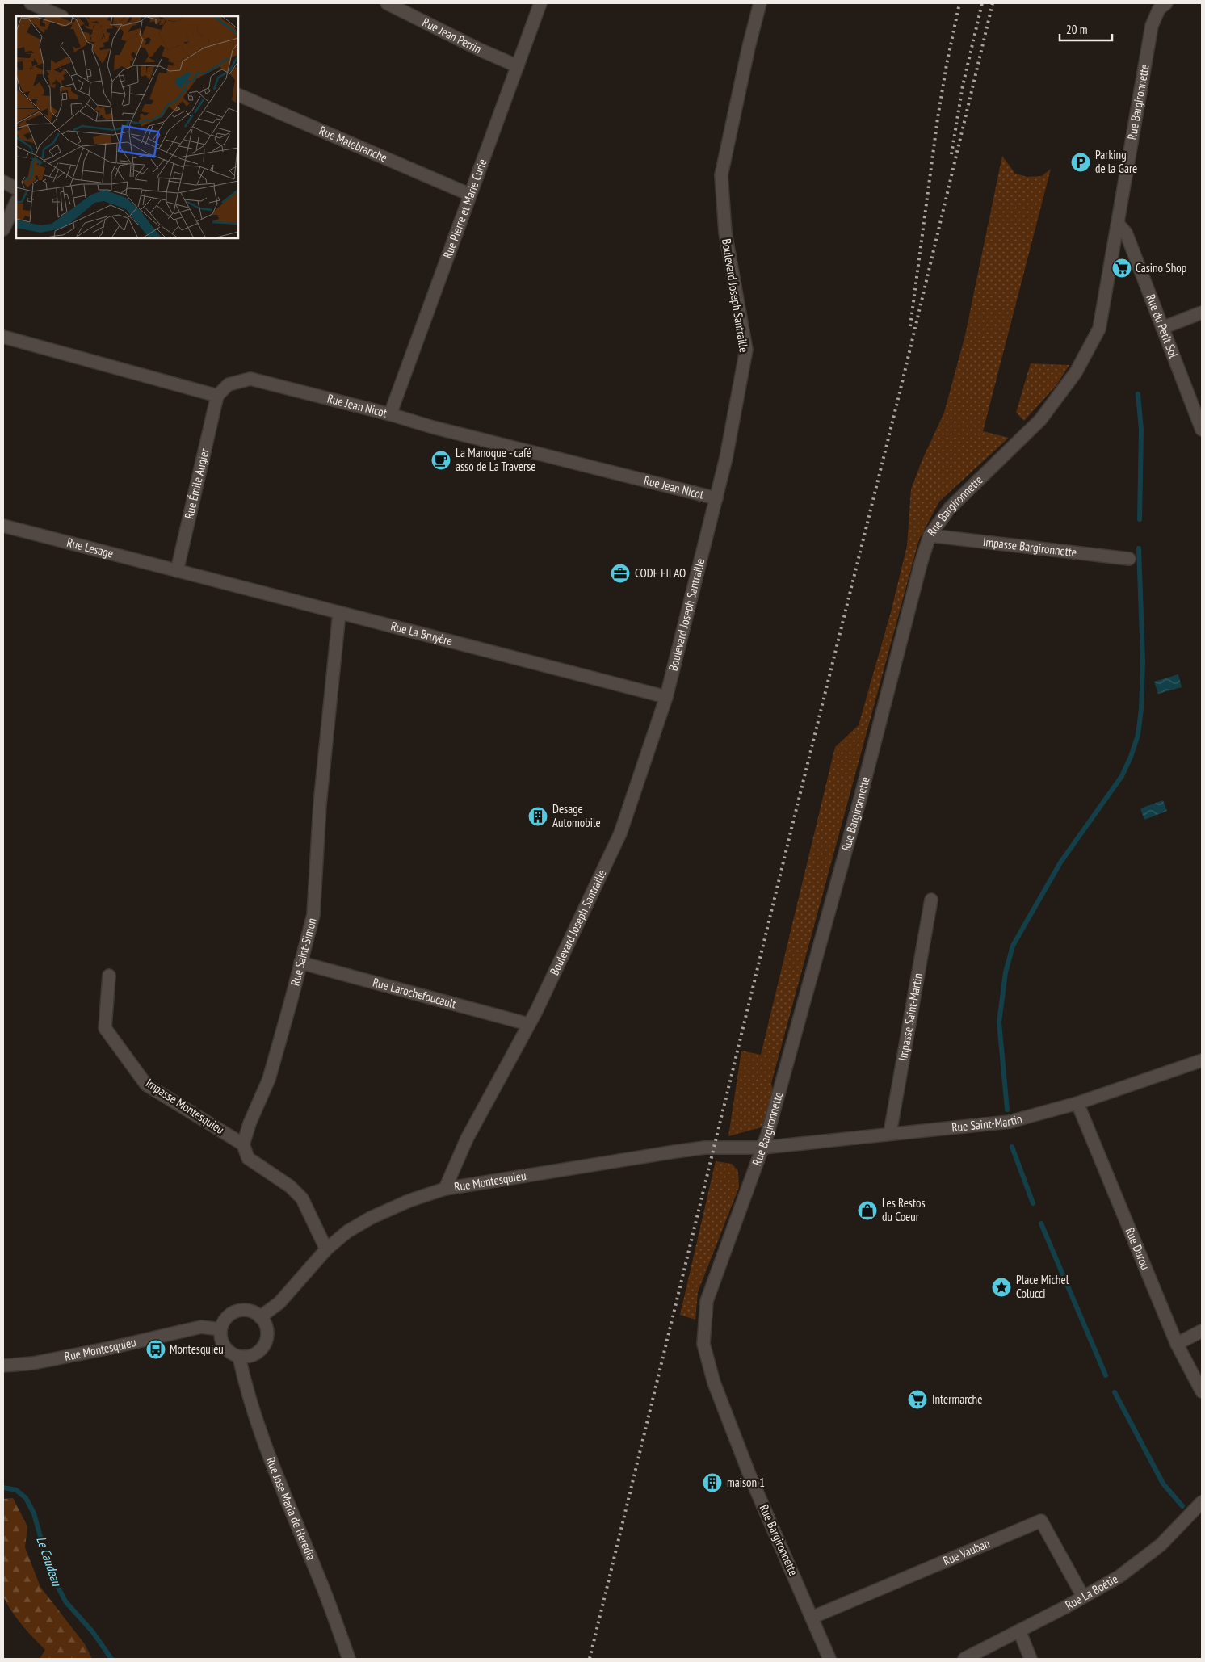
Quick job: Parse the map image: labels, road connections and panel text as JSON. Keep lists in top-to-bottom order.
{
  "streets": {
    "street": [
      "Rue Jean Perrin",
      "Rue Bargironnette",
      "Rue Malebranche",
      "Rue Pierre et Marie Curie",
      "Boulevard Joseph Santraille",
      "Rue du Petit Sol",
      "Rue Jean Nicot",
      "Rue Émile Augier",
      "Impasse Bargironnette",
      "Rue Lesage",
      "Rue La Bruyère",
      "Rue Saint-Simon",
      "Rue Larochefoucault",
      "Impasse Saint-Martin",
      "Impasse Montesquieu",
      "Rue Saint-Martin",
      "Rue Montesquieu",
      "Rue Durou",
      "Rue José Maria de Heredia",
      "Rue Vauban",
      "Rue La Boétie"
    ]
  },
  "crossings": [
    ["Rue Jean Perrin", "Rue Pierre et Marie Curie"],
    ["Rue Bargironnette", "Rue du Petit Sol"],
    ["Rue Bargironnette", "Impasse Bargironnette"],
    ["Rue Bargironnette", "Rue Saint-Martin"],
    ["Rue Bargironnette", "Rue Montesquieu"],
    ["Rue Bargironnette", "Rue Vauban"],
    ["Rue Malebranche", "Rue Pierre et Marie Curie"],
    ["Rue Pierre et Marie Curie", "Rue Jean Nicot"],
    ["Boulevard Joseph Santraille", "Rue Jean Nicot"],
    ["Boulevard Joseph Santraille", "Rue La Bruyère"],
    ["Boulevard Joseph Santraille", "Rue Larochefoucault"],
    ["Boulevard Joseph Santraille", "Rue Montesquieu"],
    ["Rue Jean Nicot", "Rue Émile Augier"],
    ["Rue Émile Augier", "Rue Lesage"],
    ["Rue Émile Augier", "Rue La Bruyère"],
    ["Rue Lesage", "Rue La Bruyère"],
    ["Rue La Bruyère", "Rue Saint-Simon"],
    ["Rue Saint-Simon", "Rue Larochefoucault"],
    ["Rue Saint-Simon", "Impasse Montesquieu"],
    ["Impasse Saint-Martin", "Rue Saint-Martin"],
    ["Rue Saint-Martin", "Rue Montesquieu"],
    ["Rue Saint-Martin", "Rue Durou"],
    ["Rue Montesquieu", "Rue José Maria de Heredia"],
    ["Rue Vauban", "Rue La Boétie"]
  ],
  "water": ["Le Caudeau"],
  "places": {
    "parking": ["Parking de la Gare"],
    "supermarket": ["Casino Shop", "Intermarché"],
    "cafe": ["La Manoque - café asso de La Traverse"],
    "office": ["CODE FILAO"],
    "building": ["Desage Automobile", "maison 1"],
    "shop": ["Les Restos du Coeur"],
    "place": ["Place Michel Colucci"],
    "bus stop": ["Montesquieu"]
  },
  "scale_bar": "20 m"
}
